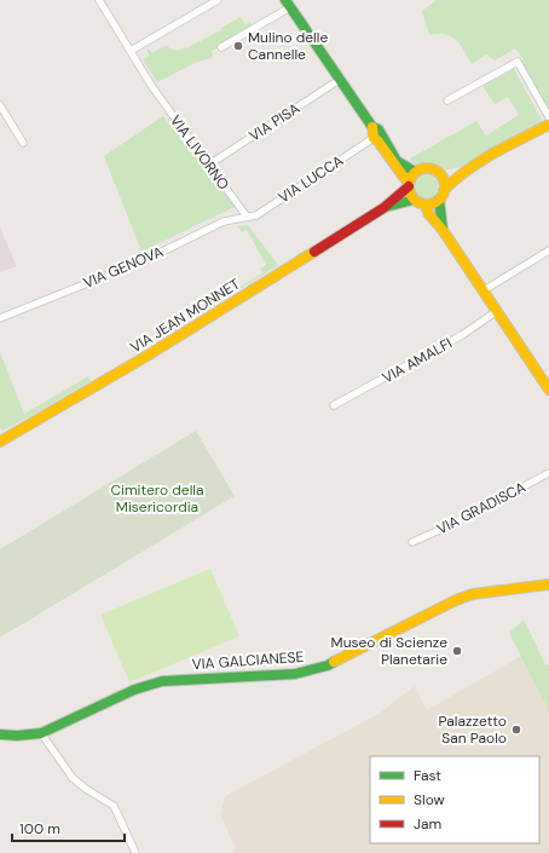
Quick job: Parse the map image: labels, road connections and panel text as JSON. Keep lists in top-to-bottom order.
{
  "streets": {
    "street": [
      "VIA PISA",
      "VIA LIVORNO",
      "VIA LUCCA",
      "VIA GENOVA",
      "VIA JEAN MONNET",
      "VIA AMALFI",
      "VIA GRADISCA",
      "VIA GALCIANESE"
    ]
  },
  "crossings": [
    ["VIA PISA", "VIA LIVORNO"],
    ["VIA LIVORNO", "VIA LUCCA"],
    ["VIA LIVORNO", "VIA GENOVA"],
    ["VIA LUCCA", "VIA GENOVA"]
  ],
  "parks": ["Cimitero della Misericordia"],
  "places": ["Mulino delle Cannelle", "Museo di Scienze Planetarie", "Palazzetto San Paolo"],
  "legend": ["Fast", "Slow", "Jam"],
  "scale_bar": "100 m"
}
